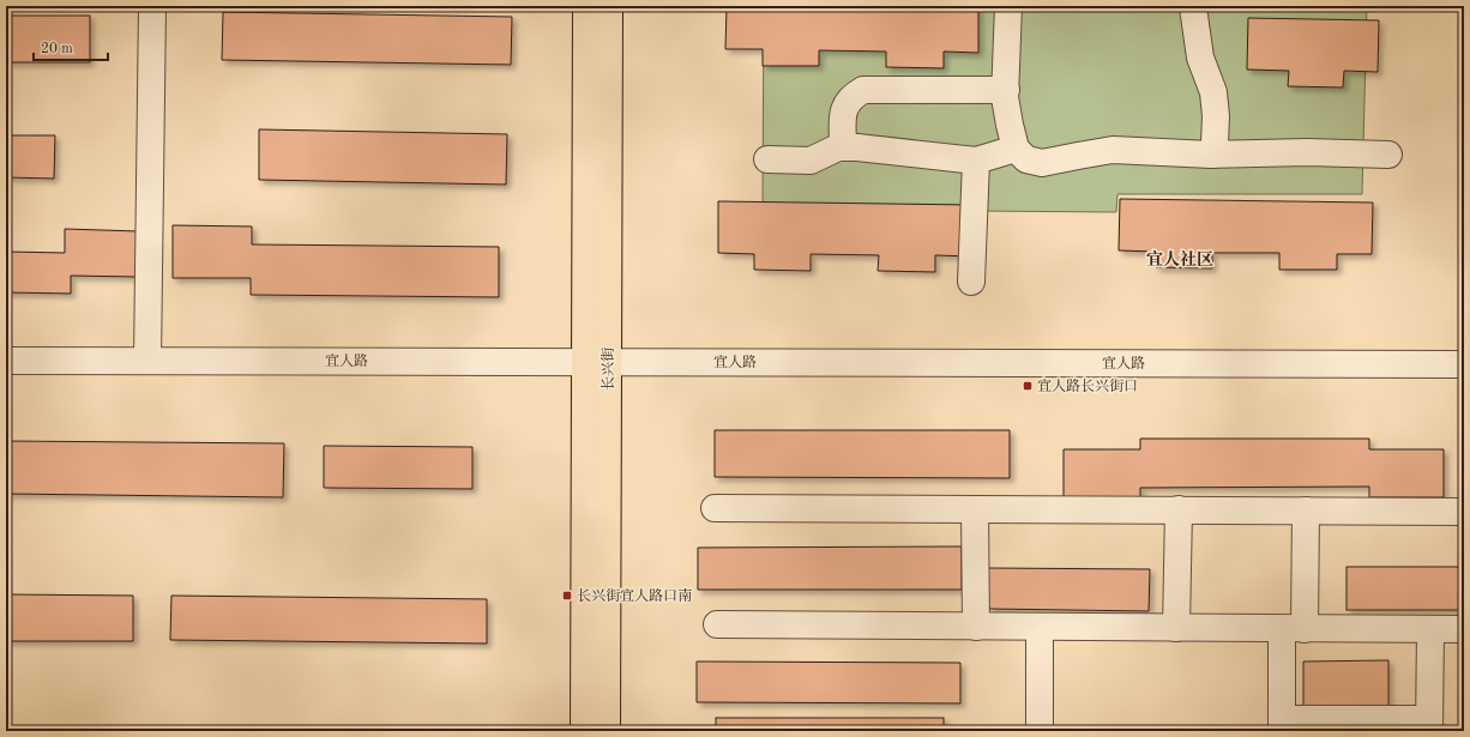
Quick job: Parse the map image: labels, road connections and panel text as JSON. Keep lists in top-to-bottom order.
{
  "streets": {
    "main road": ["长兴街"],
    "street": ["宜人路"]
  },
  "crossings": [
    ["宜人路", "长兴街"]
  ],
  "districts": ["宜人社区"],
  "places": {
    "transit": ["宜人路长兴街口", "长兴街宜人路口南"]
  },
  "scale_bar": "20 m"
}
